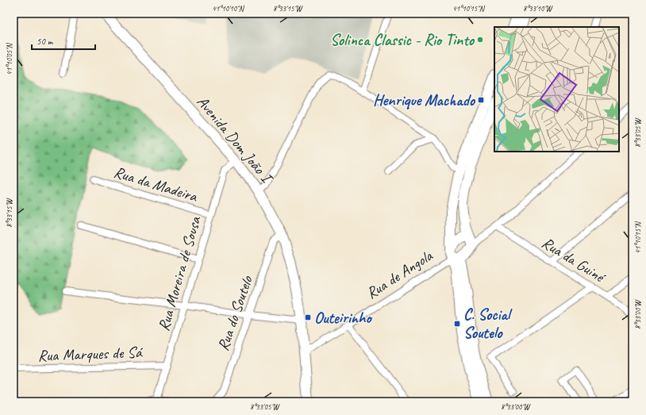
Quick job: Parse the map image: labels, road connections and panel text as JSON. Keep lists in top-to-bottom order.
{
  "streets": {
    "main road": ["Avenida Dom João I", "Rua de Angola"],
    "street": [
      "Rua da Madeira",
      "Rua da Guiné",
      "Rua Moreira de Sousa",
      "Rua do Soutelo",
      "Rua Marques de Sá"
    ]
  },
  "crossings": [
    ["Avenida Dom João I", "Rua Moreira de Sousa"],
    ["Avenida Dom João I", "Rua de Angola"],
    ["Avenida Dom João I", "Rua do Soutelo"],
    ["Rua da Madeira", "Rua Moreira de Sousa"],
    ["Rua da Guiné", "Rua de Angola"],
    ["Rua Moreira de Sousa", "Rua Marques de Sá"]
  ],
  "places": {
    "other": ["Solinca Classic - Rio Tinto"],
    "transit": ["Henrique Machado", "Outeirinho", "C. Social Soutelo"]
  },
  "scale_bar": "50 m",
  "coordinates": [
    "41°10'10\"N",
    "8°33'15\"W",
    "41°10'15\"N",
    "8°33'10\"W",
    "41°10'05\"N",
    "8°33'05\"W",
    "8°33'00\"W"
  ]
}
